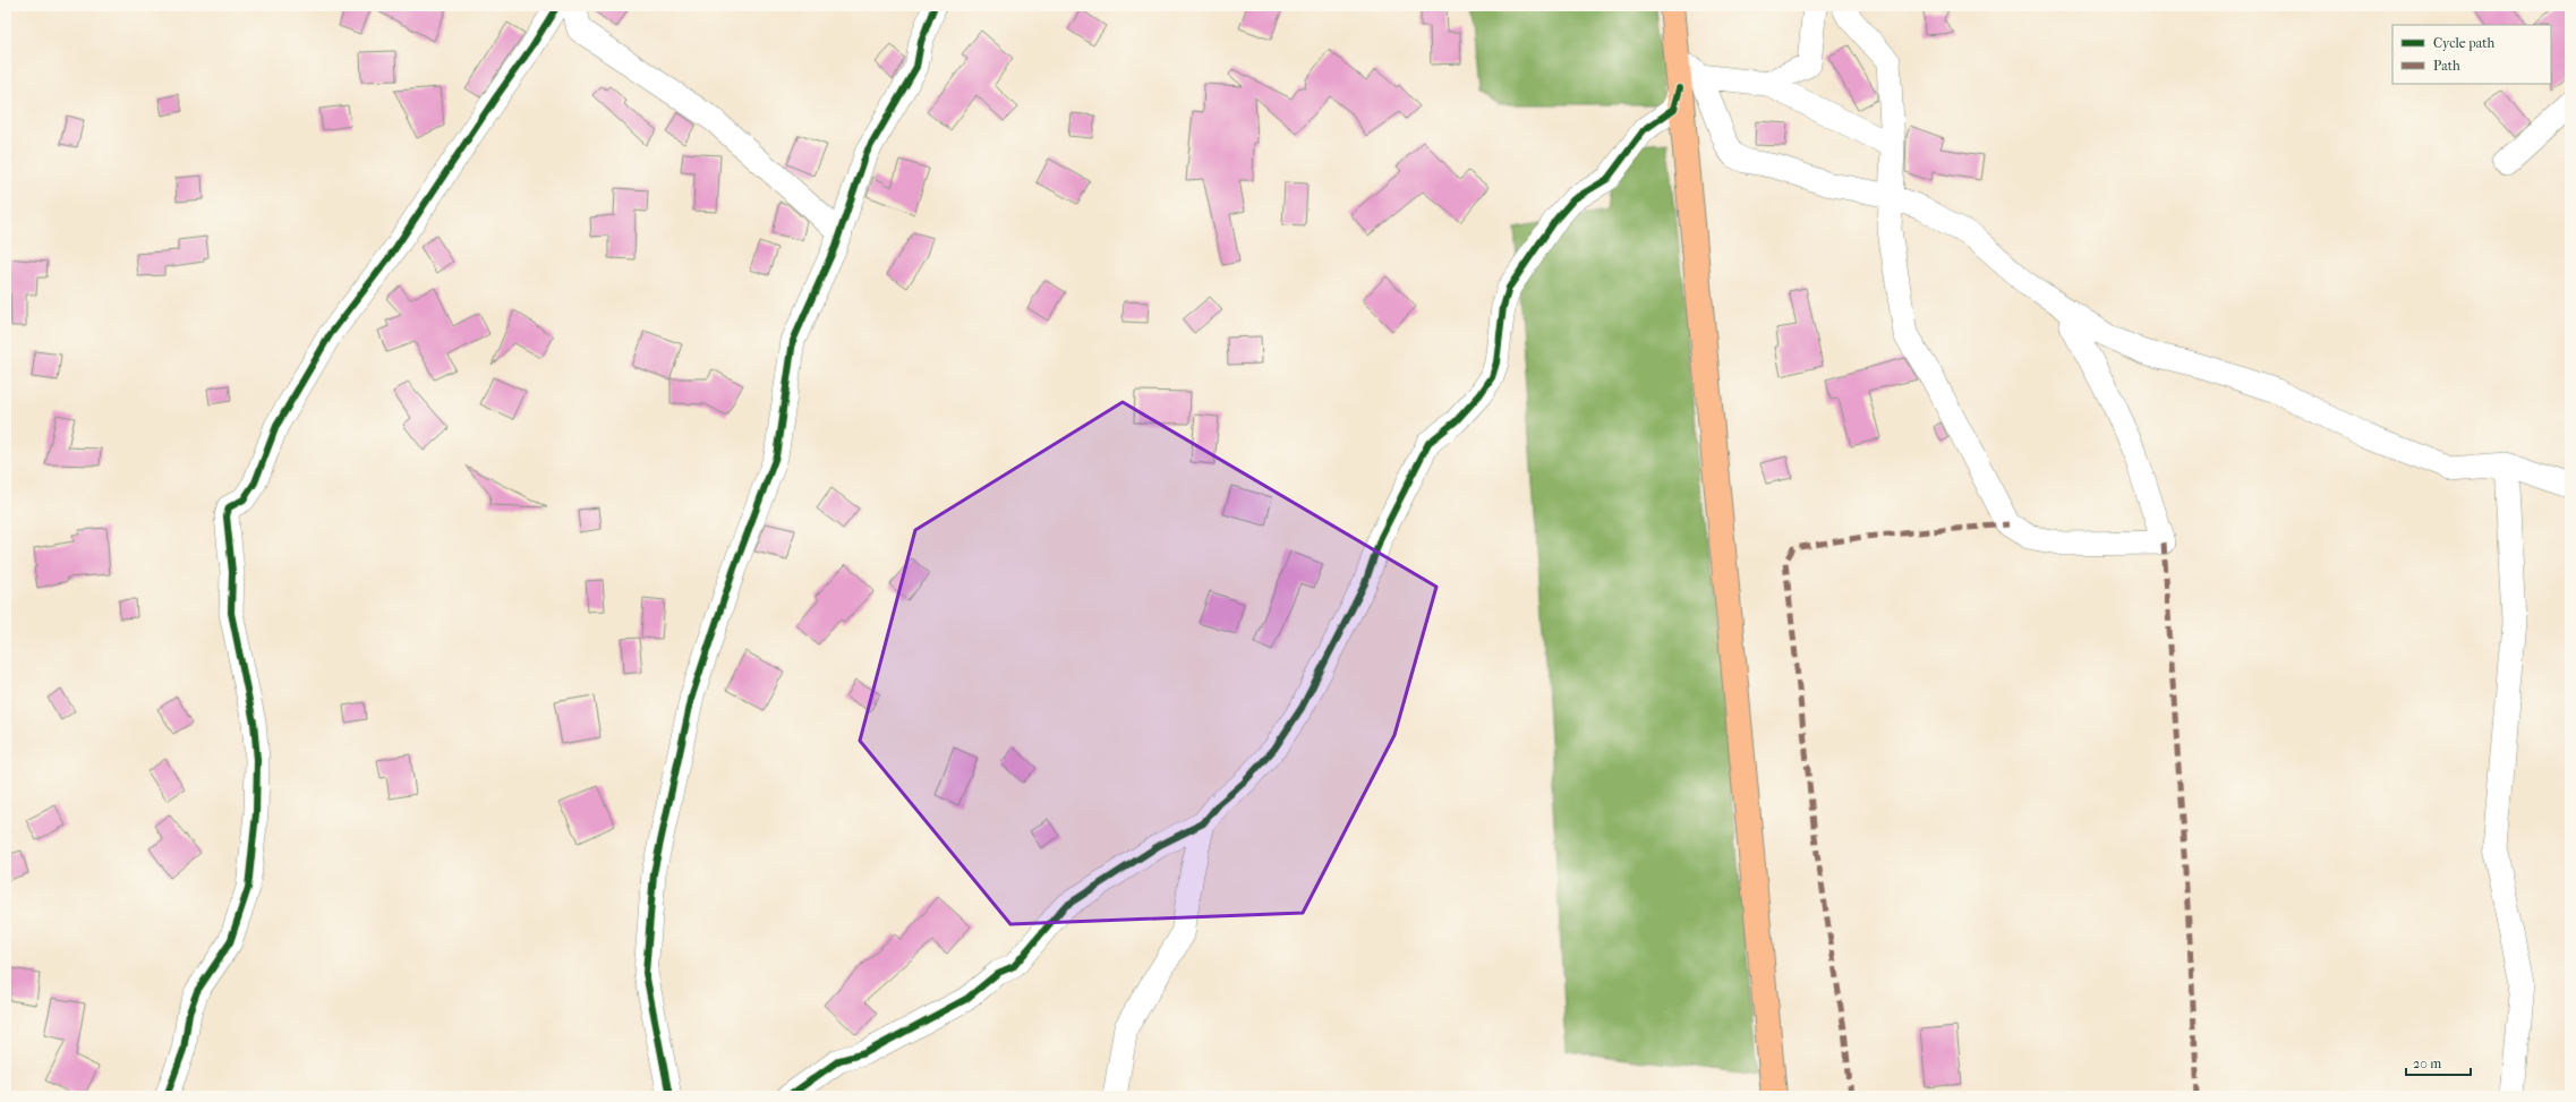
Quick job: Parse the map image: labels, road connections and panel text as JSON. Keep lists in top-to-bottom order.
{
  "legend": ["Cycle path", "Path"],
  "scale_bar": "20 m"
}
